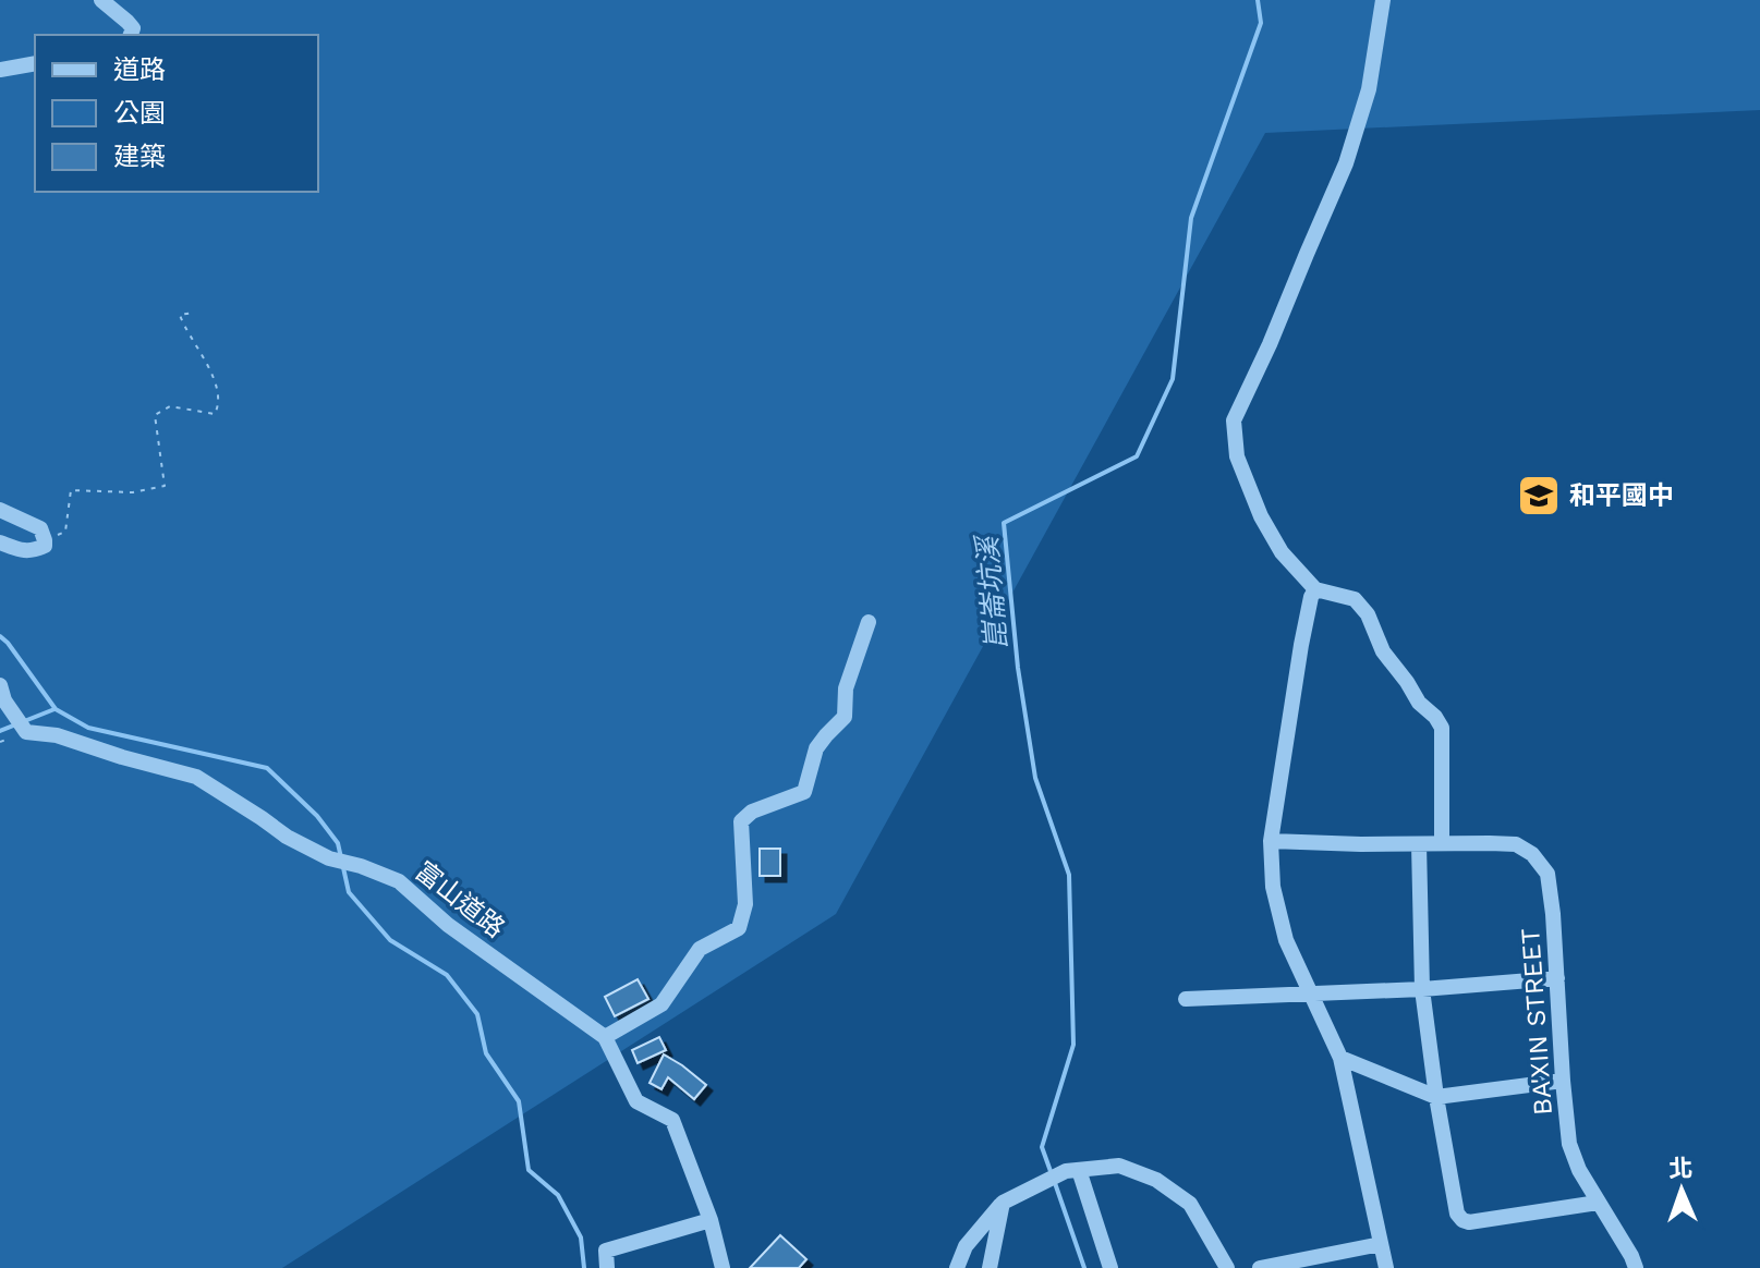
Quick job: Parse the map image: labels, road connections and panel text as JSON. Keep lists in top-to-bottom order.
{
  "streets": {
    "street": ["富山道路", "BA'XIN STREET"]
  },
  "water": ["崑崙坑溪"],
  "places": {
    "school or university": ["和平國中"]
  },
  "legend": ["道路", "公園", "建築"],
  "north": "top"
}
